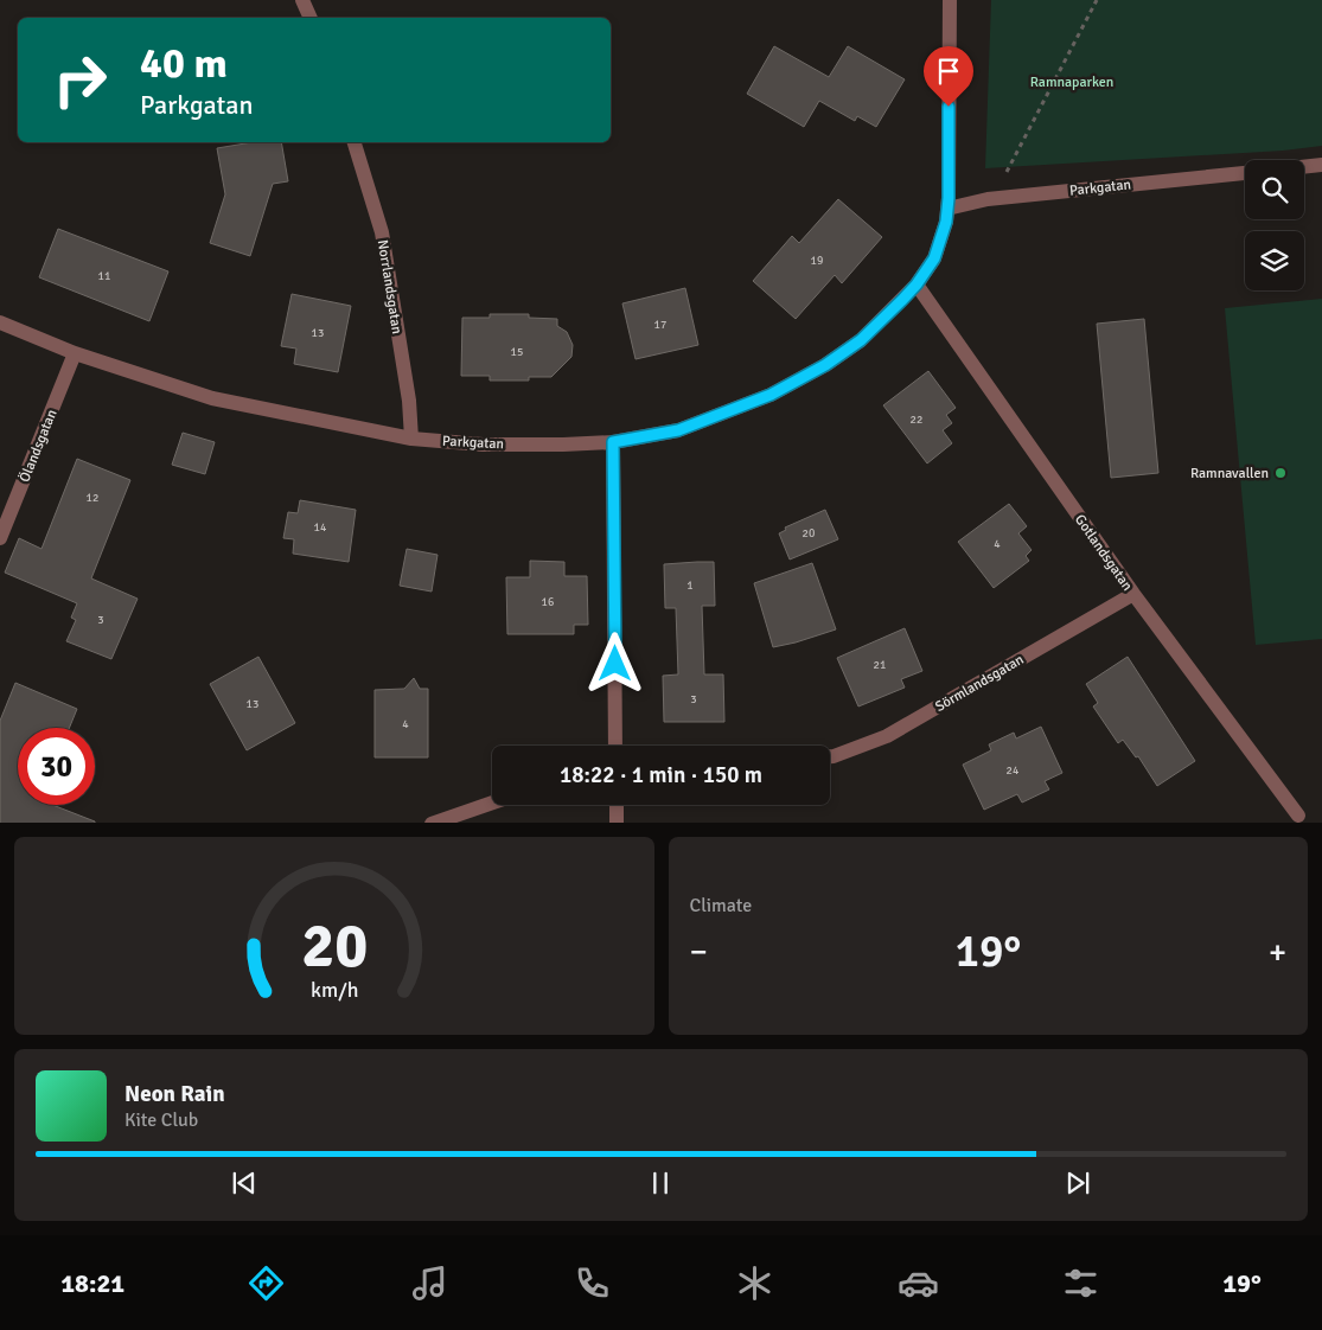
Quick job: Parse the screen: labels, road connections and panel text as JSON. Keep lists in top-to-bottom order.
{
  "streets": {
    "street": [
      "Parkgatan",
      "Norrlandsgatan",
      "Ölandsgatan",
      "Gotlandsgatan",
      "Sörmlandsgatan"
    ]
  },
  "crossings": [
    ["Parkgatan", "Norrlandsgatan"],
    ["Parkgatan", "Ölandsgatan"],
    ["Parkgatan", "Gotlandsgatan"],
    ["Gotlandsgatan", "Sörmlandsgatan"]
  ],
  "parks": ["Ramnaparken"],
  "places": ["Ramnavallen"],
  "house_numbers": [
    "19",
    "11",
    "17",
    "13",
    "15",
    "22",
    "12",
    "14",
    "20",
    "4",
    "1",
    "16",
    "3",
    "21",
    "3",
    "13",
    "4",
    "24"
  ],
  "page": {
    "turn": ["40 m", "Parkgatan"],
    "limit": "30",
    "trip": "18:22 · 1 min · 150 m",
    "tile": "Climate",
    "heat": ["−", "19°", "+"],
    "song": ["Neon Rain", "Kite Club"],
    "tabs": ["18:21", "19°"],
    "gauge": ["20", "km/h"]
  }
}
